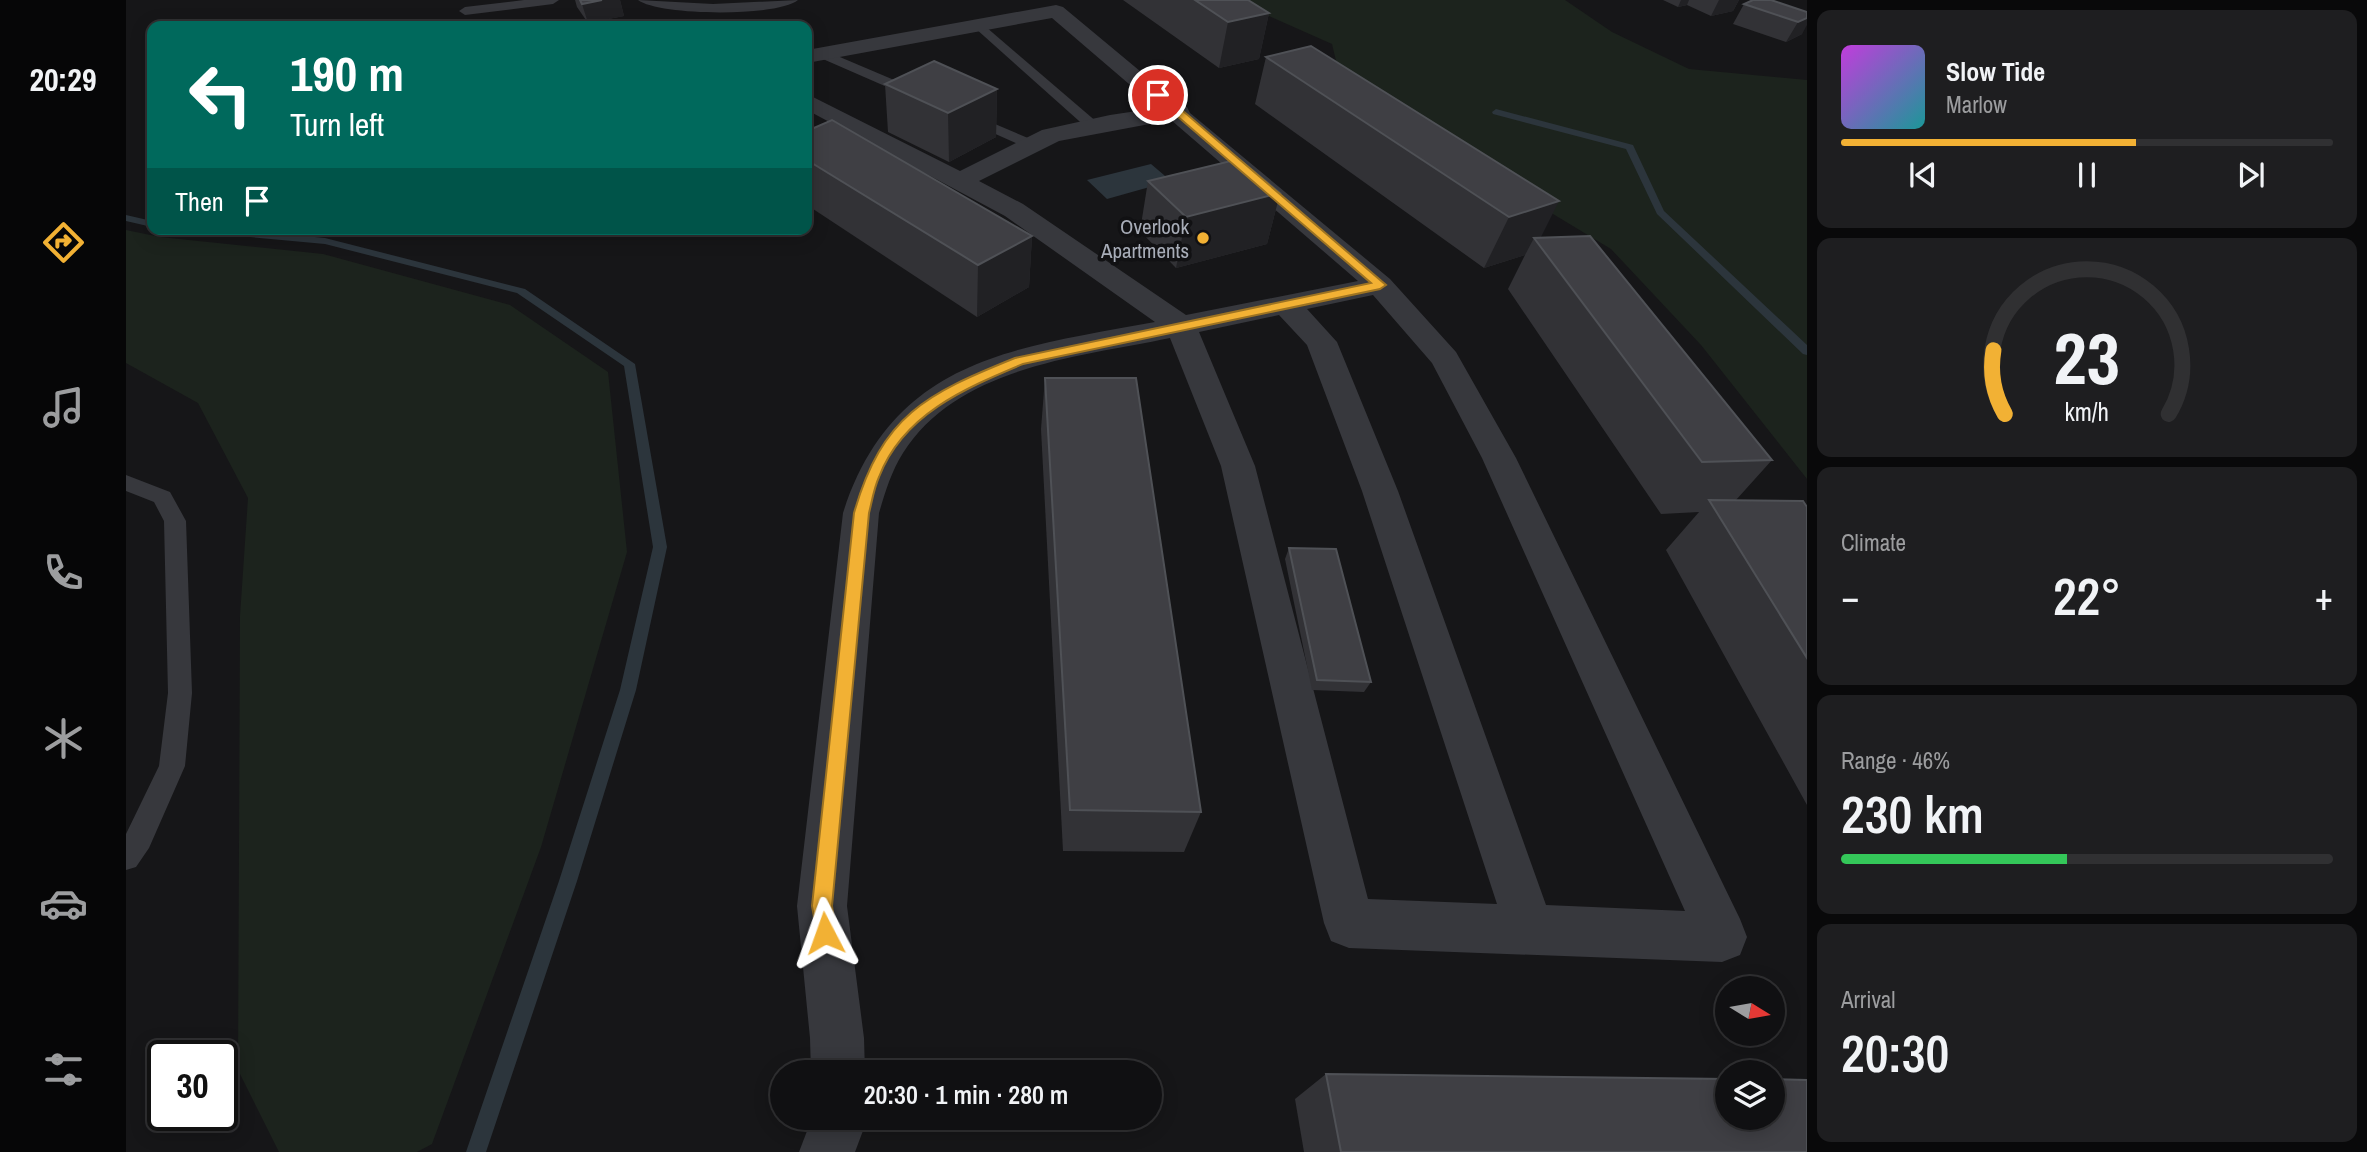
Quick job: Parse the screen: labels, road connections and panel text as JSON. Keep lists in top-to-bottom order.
{
  "places": ["Overlook Apartments"],
  "north": "right",
  "page": {
    "tabs": "20:29",
    "turn": ["190 m", "Turn left"],
    "song": ["Slow Tide", "Marlow"],
    "then": "Then",
    "tile": [
      "Climate",
      ["Range · 46%", "230 km"],
      ["Arrival", "20:30"]
    ],
    "heat": ["−", "22°", "+"],
    "limit": "30",
    "trip": "20:30 · 1 min · 280 m",
    "gauge": ["23", "km/h"]
  }
}
